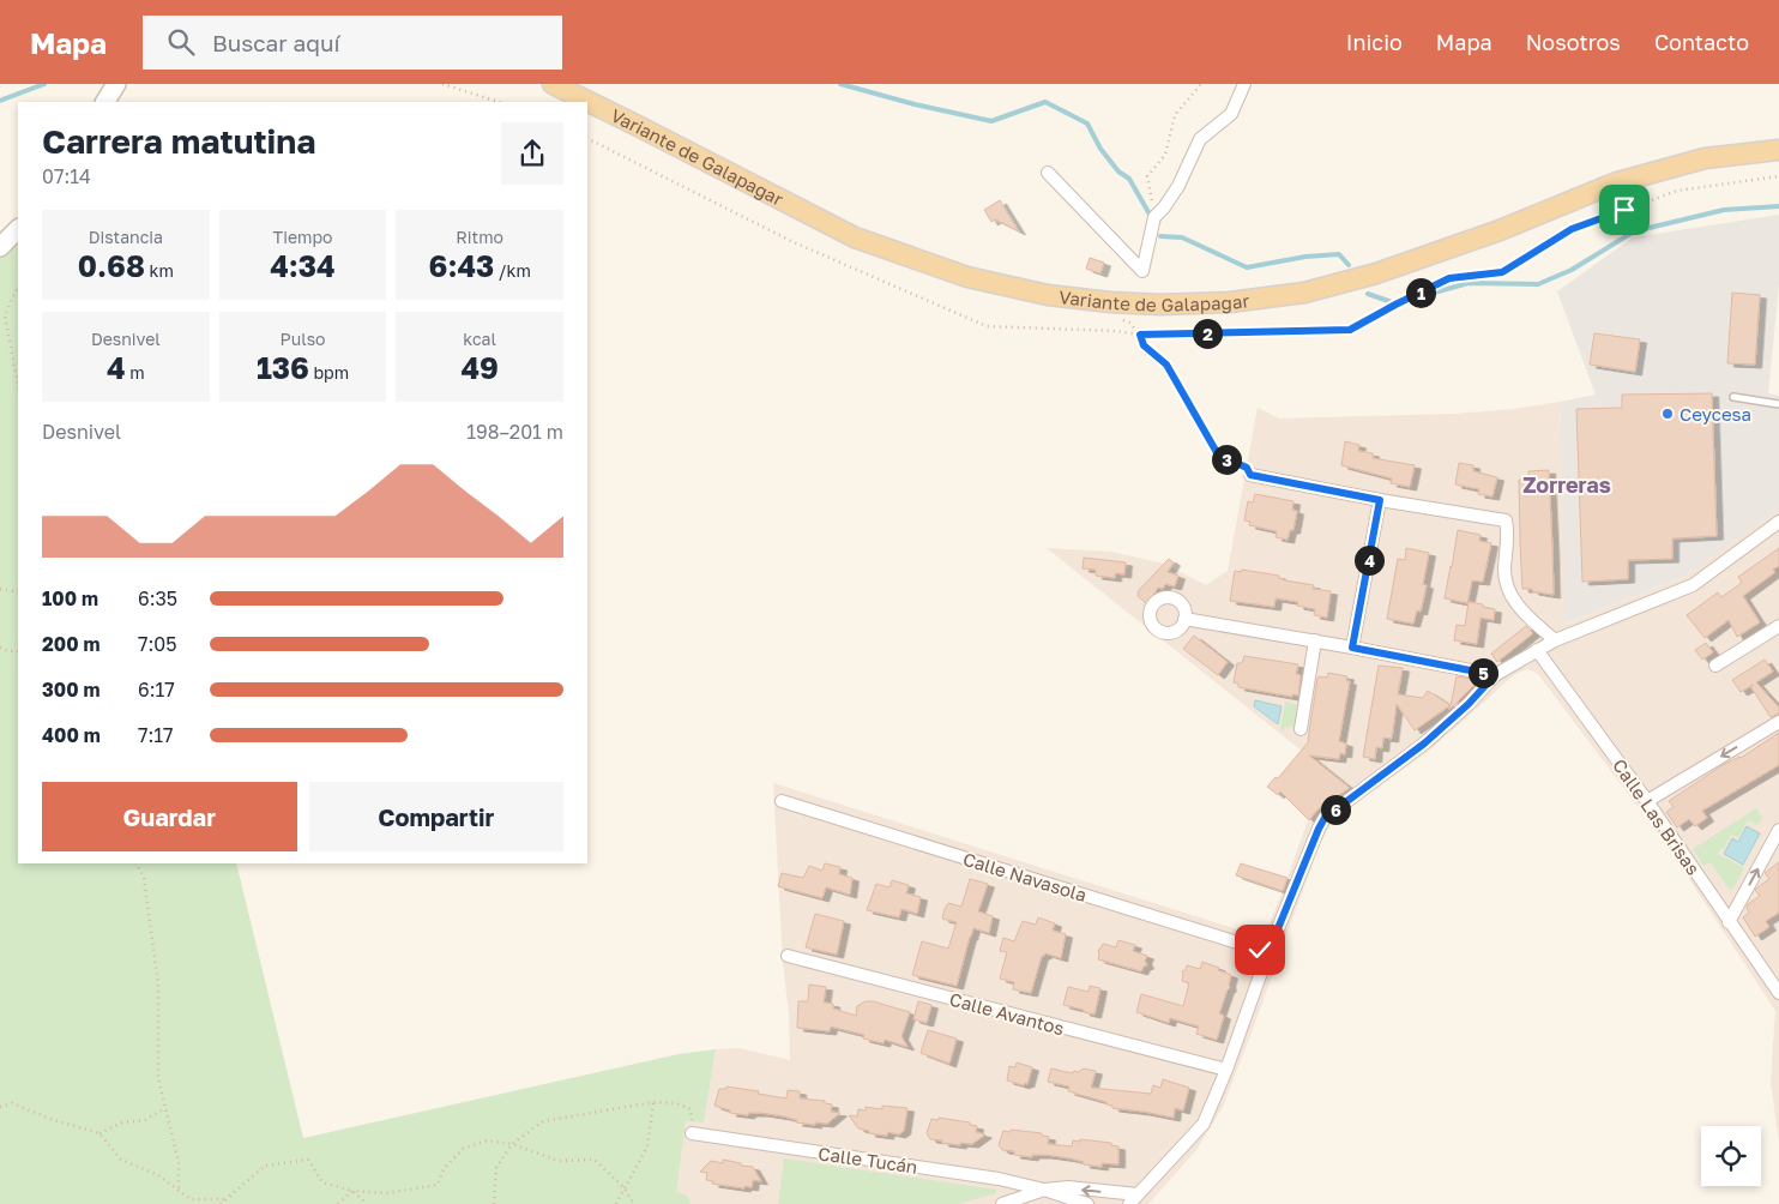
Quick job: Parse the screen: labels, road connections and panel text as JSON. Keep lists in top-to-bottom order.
{
  "streets": {
    "main road": ["Variante de Galapagar"],
    "street": [
      "Calle Las Brisas",
      "Calle Navasola",
      "Calle Avantos",
      "Calle Tucán"
    ]
  },
  "districts": ["Zorreras"],
  "places": ["Ceycesa"],
  "page": {
    "header": "Mapa",
    "search": "Buscar aquí",
    "nav": [
      "Inicio",
      "Mapa",
      "Nosotros",
      "Contacto"
    ],
    "heading": ["Carrera matutina", "07:14"],
    "stats": [
      ["Distancia", "0.68 km"],
      ["Tiempo", "4:34"],
      ["Ritmo", "6:43 /km"],
      ["Desnivel", "4 m"],
      ["Pulso", "136 bpm"],
      ["kcal", "49"]
    ],
    "pins": [
      "1",
      "2",
      "3",
      "4",
      "5",
      "6"
    ],
    "chart": ["Desnivel", "198–201 m"],
    "list": [
      {
        "name": "100 m",
        "note": "6:35"
      },
      {
        "name": "200 m",
        "note": "7:05"
      },
      {
        "name": "300 m",
        "note": "6:17"
      },
      {
        "name": "400 m",
        "note": "7:17"
      }
    ],
    "buttons": ["Guardar", "Compartir"]
  }
}
